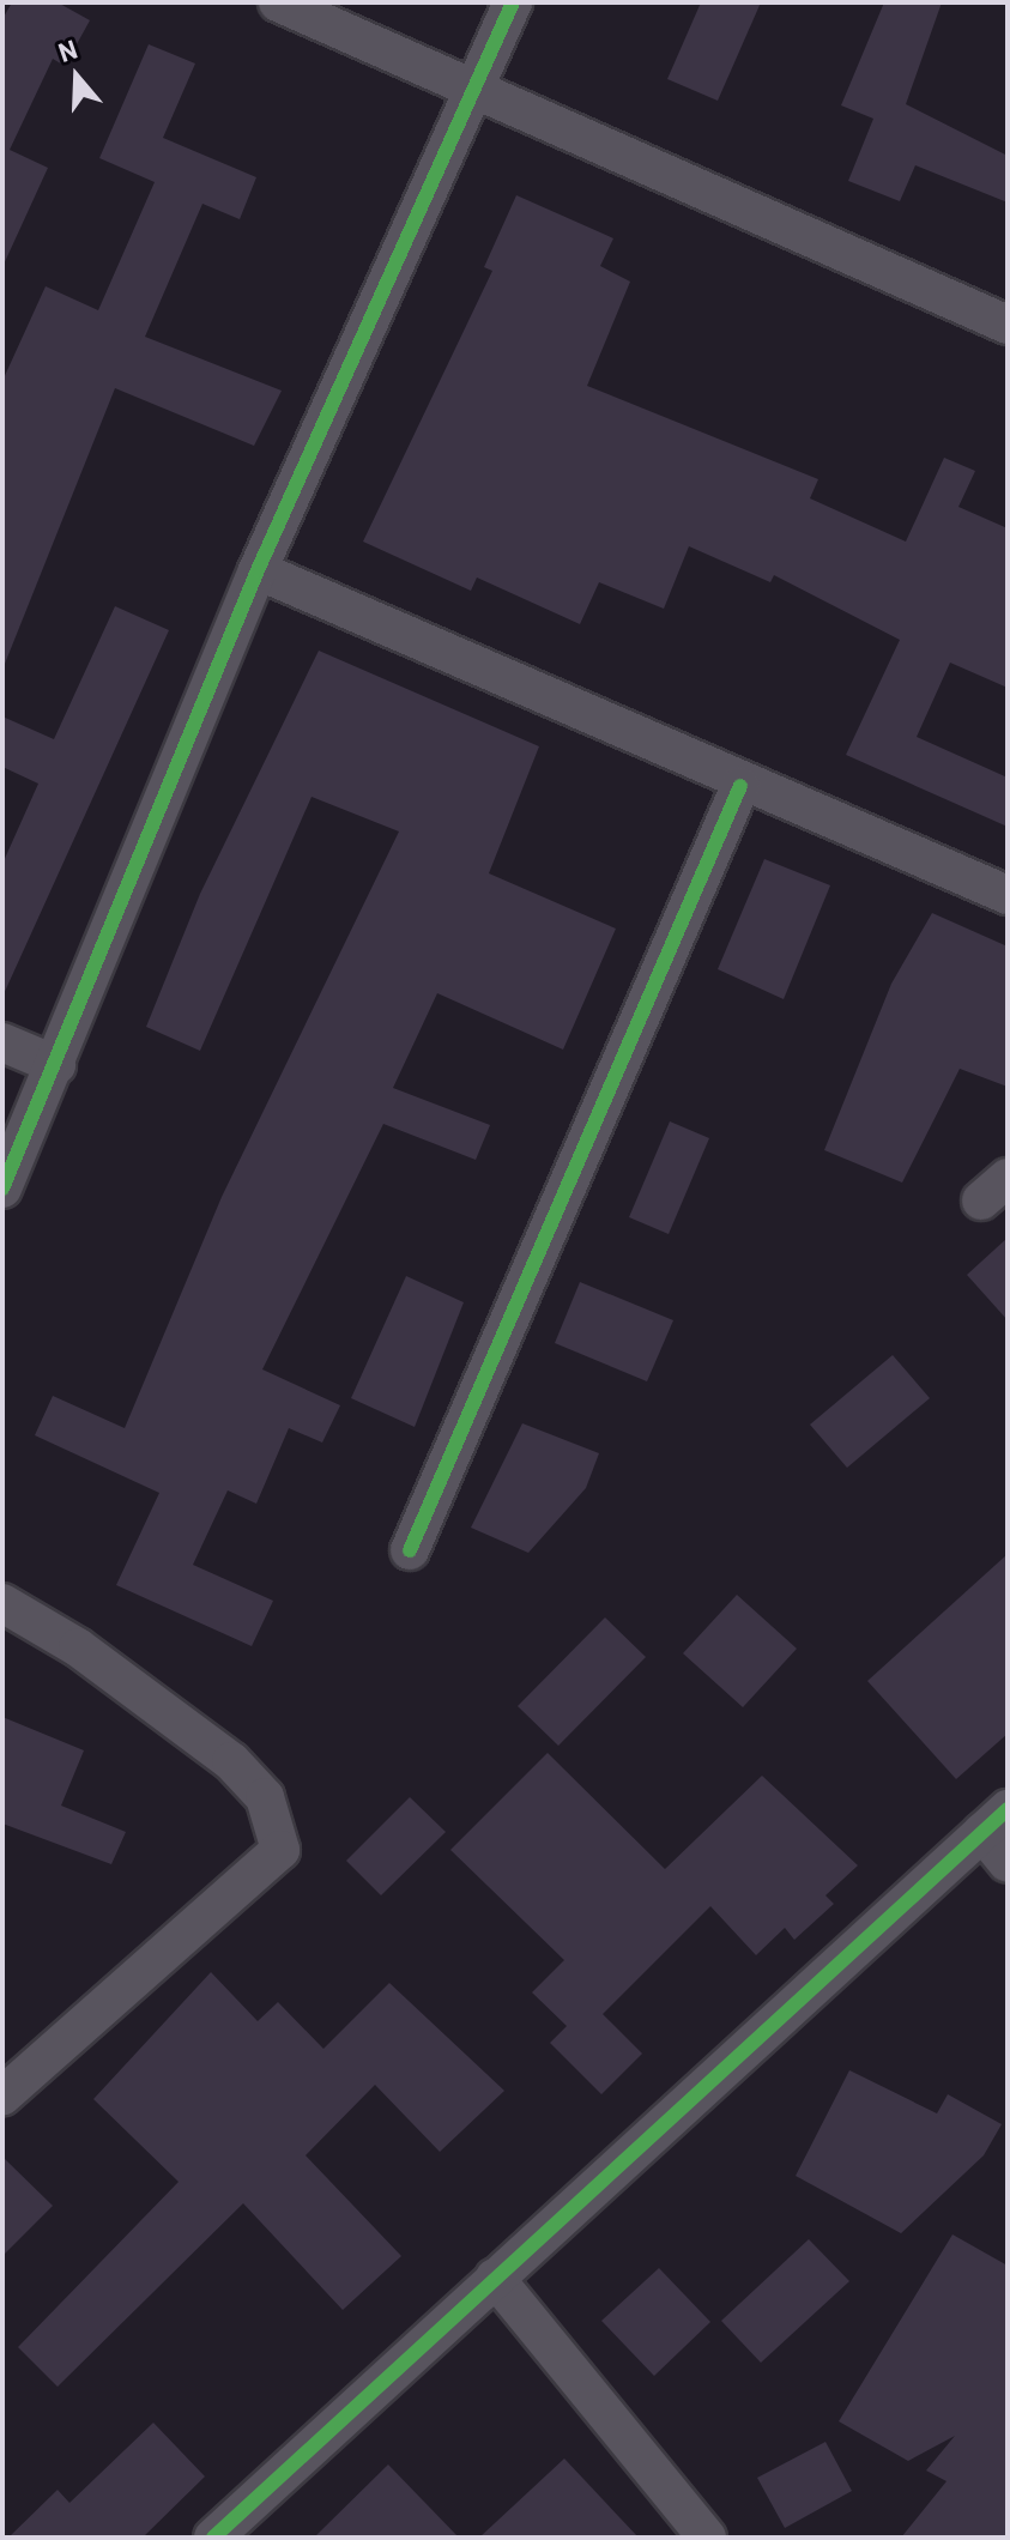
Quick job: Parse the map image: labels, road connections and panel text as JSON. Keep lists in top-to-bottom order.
{
  "north": "top"
}
